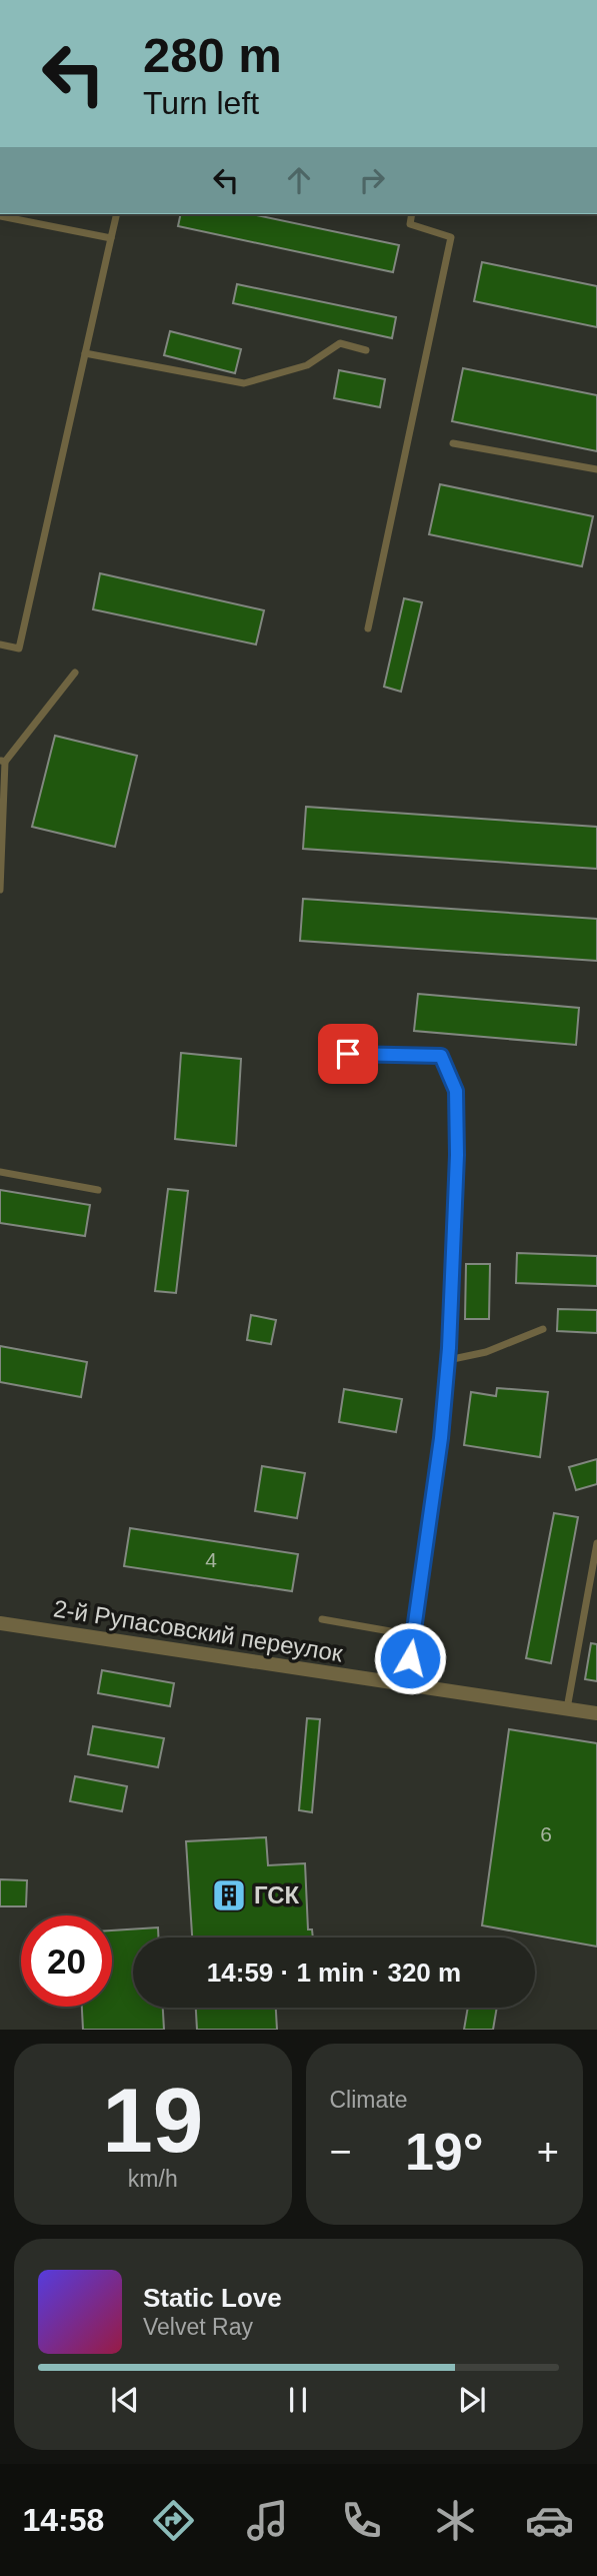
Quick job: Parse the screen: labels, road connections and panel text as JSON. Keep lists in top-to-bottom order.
{
  "streets": {
    "street": ["2-й Рупасовский переулок"]
  },
  "places": {
    "building": ["ГСК"]
  },
  "house_numbers": ["4", "6"],
  "page": {
    "turn": ["280 m", "Turn left"],
    "limit": "20",
    "trip": "14:59 · 1 min · 320 m",
    "tile": [
      ["19", "km/h"],
      "Climate"
    ],
    "heat": ["−", "19°", "+"],
    "song": ["Static Love", "Velvet Ray"],
    "tabs": "14:58"
  }
}
